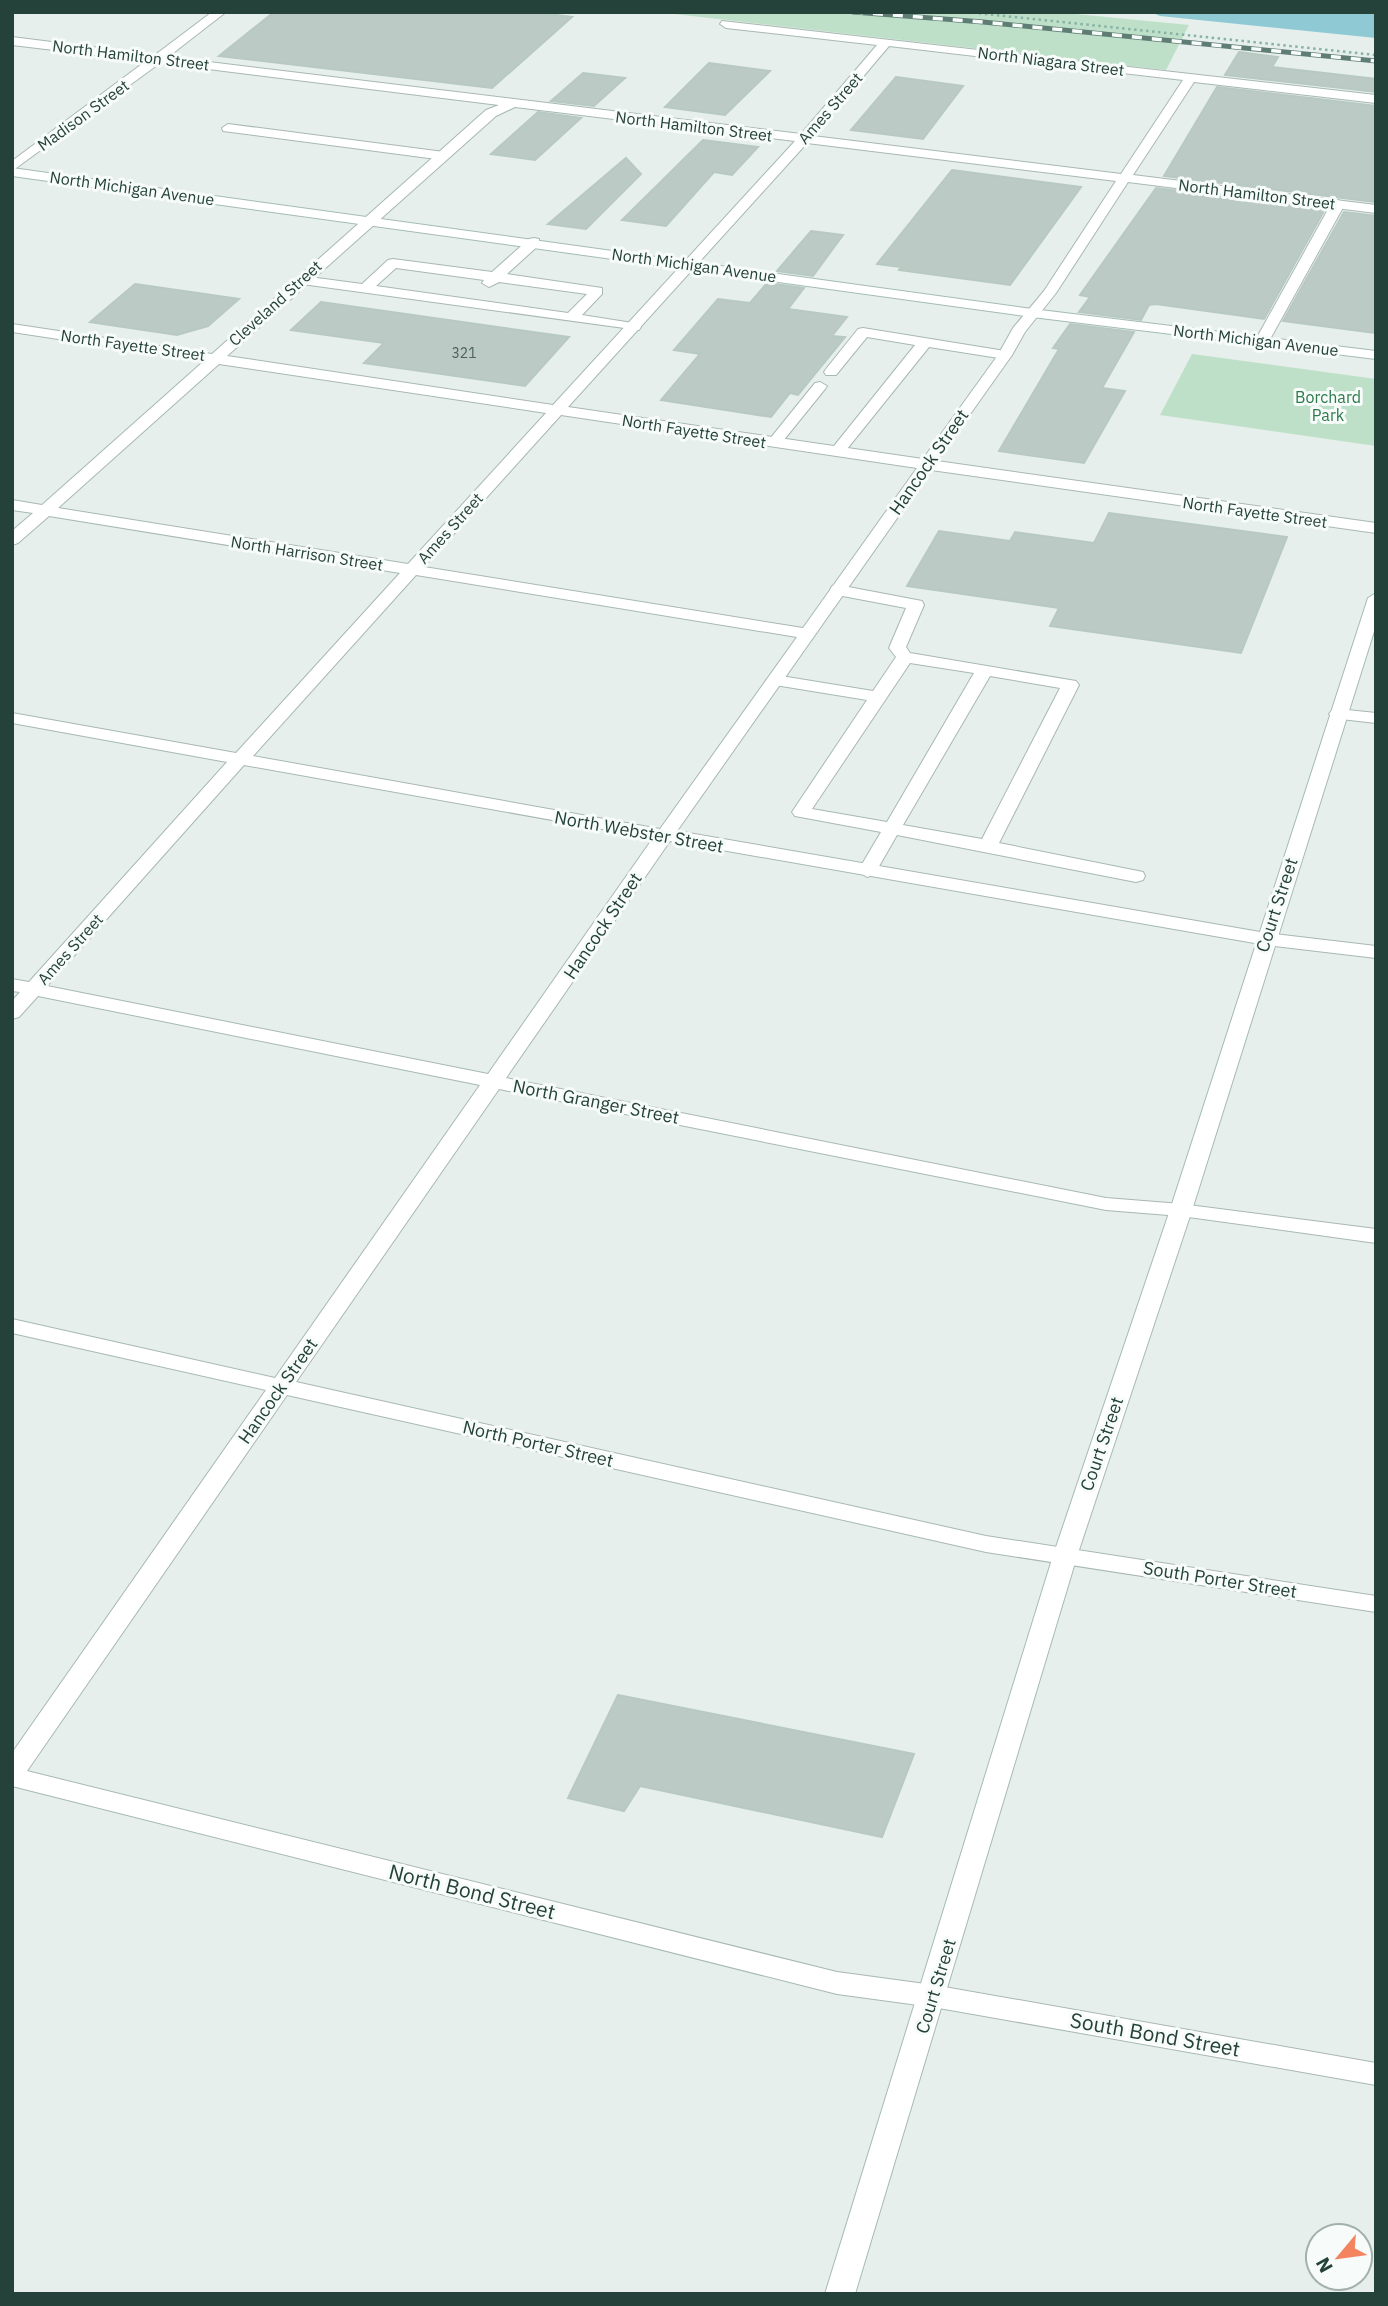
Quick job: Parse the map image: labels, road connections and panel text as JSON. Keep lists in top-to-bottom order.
{
  "streets": {
    "street": [
      "North Hamilton Street",
      "North Niagara Street",
      "Ames Street",
      "Madison Street",
      "North Michigan Avenue",
      "Cleveland Street",
      "North Fayette Street",
      "Hancock Street",
      "North Harrison Street",
      "North Webster Street",
      "Court Street",
      "North Granger Street",
      "North Porter Street",
      "South Porter Street",
      "North Bond Street",
      "South Bond Street"
    ]
  },
  "crossings": [
    ["North Hamilton Street", "Ames Street"],
    ["North Hamilton Street", "Madison Street"],
    ["North Hamilton Street", "Cleveland Street"],
    ["North Hamilton Street", "Hancock Street"],
    ["North Niagara Street", "Ames Street"],
    ["North Niagara Street", "Hancock Street"],
    ["Ames Street", "North Michigan Avenue"],
    ["Ames Street", "North Fayette Street"],
    ["Ames Street", "North Harrison Street"],
    ["Ames Street", "North Webster Street"],
    ["Ames Street", "North Granger Street"],
    ["Madison Street", "North Michigan Avenue"],
    ["North Michigan Avenue", "Cleveland Street"],
    ["North Michigan Avenue", "Hancock Street"],
    ["Cleveland Street", "North Fayette Street"],
    ["Cleveland Street", "North Harrison Street"],
    ["North Fayette Street", "Hancock Street"],
    ["Hancock Street", "North Harrison Street"],
    ["Hancock Street", "North Webster Street"],
    ["Hancock Street", "North Granger Street"],
    ["Hancock Street", "North Porter Street"],
    ["Hancock Street", "North Bond Street"],
    ["North Webster Street", "Court Street"],
    ["Court Street", "North Granger Street"],
    ["Court Street", "North Porter Street"],
    ["Court Street", "South Porter Street"],
    ["Court Street", "North Bond Street"],
    ["Court Street", "South Bond Street"],
    ["North Porter Street", "South Porter Street"],
    ["North Bond Street", "South Bond Street"]
  ],
  "parks": ["Borchard Park"],
  "house_numbers": ["321"],
  "north": "bottom left"
}
